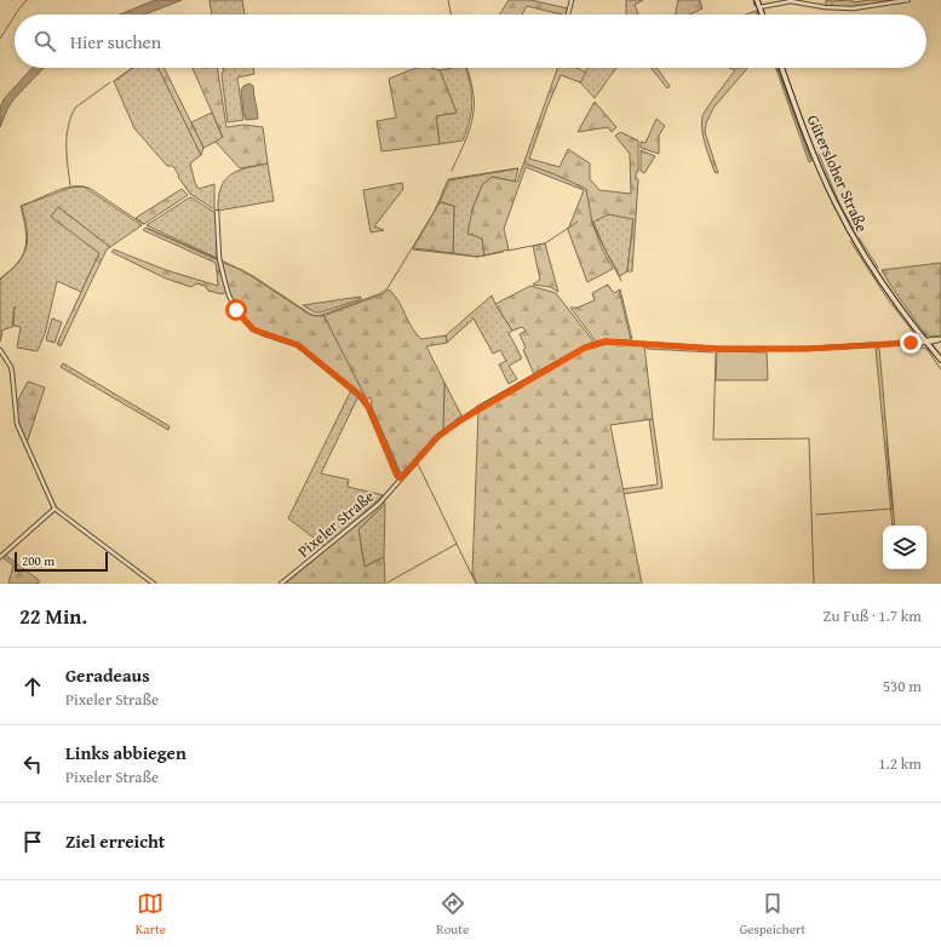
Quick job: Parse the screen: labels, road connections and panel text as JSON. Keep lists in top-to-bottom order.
{
  "streets": {
    "main road": ["Gütersloher Straße"],
    "street": ["Pixeler Straße"]
  },
  "crossings": [
    ["Gütersloher Straße", "Pixeler Straße"]
  ],
  "scale_bar": "200 m",
  "page": {
    "search": "Hier suchen",
    "scale": "200 m",
    "heading": ["22 Min.", "Zu Fuß · 1.7 km"],
    "list": [
      ["Geradeaus", "Pixeler Straße", "530 m"],
      ["Links abbiegen", "Pixeler Straße", "1.2 km"],
      "Ziel erreicht"
    ],
    "nav": ["Karte", "Route", "Gespeichert"]
  }
}
